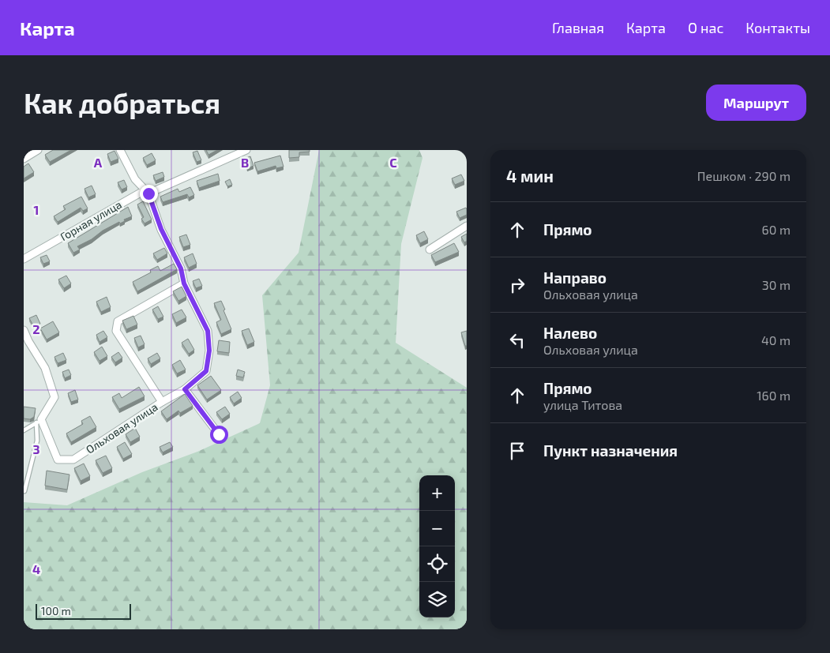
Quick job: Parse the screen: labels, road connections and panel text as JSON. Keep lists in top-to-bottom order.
{
  "streets": {
    "street": ["Горная улица", "Ольховая улица"]
  },
  "scale_bar": "100 m",
  "page": {
    "header": "Карта",
    "nav": [
      "Главная",
      "Карта",
      "О нас",
      "Контакты"
    ],
    "buttons": "Маршрут",
    "title": "Как добраться",
    "heading": ["4 мин", "Пешком · 290 m"],
    "list": [
      ["Прямо", "60 m"],
      ["Направо", "Ольховая улица", "30 m"],
      ["Налево", "Ольховая улица", "40 m"],
      ["Прямо", "улица Титова", "160 m"],
      "Пункт назначения"
    ],
    "map_buttons": ["+", "−"],
    "scale": "100 m"
  },
  "grid": {
    "columns": ["A", "B", "C"],
    "rows": [
      "1",
      "2",
      "3",
      "4"
    ]
  }
}
